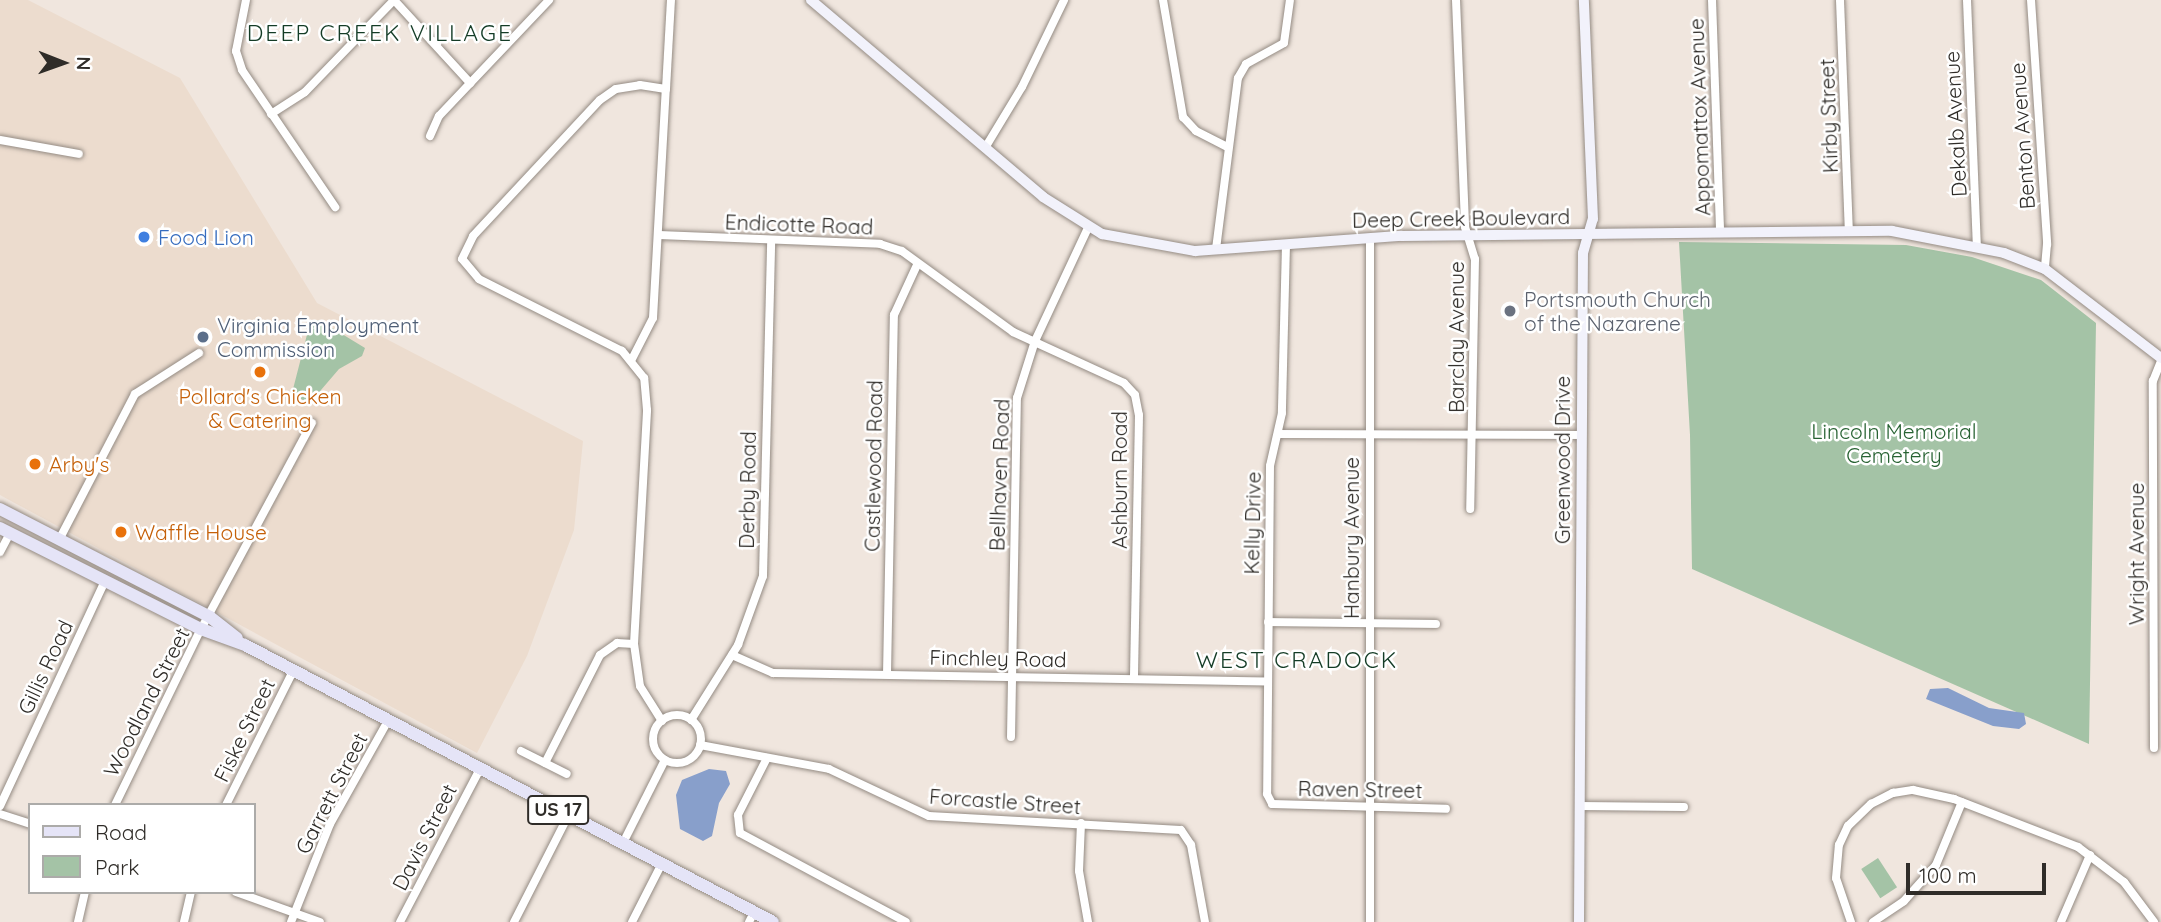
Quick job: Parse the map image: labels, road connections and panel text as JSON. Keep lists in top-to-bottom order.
{
  "streets": {
    "main road": ["US 17"],
    "street": [
      "Kirby Street",
      "Appomattox Avenue",
      "Dekalb Avenue",
      "Benton Avenue",
      "Deep Creek Boulevard",
      "Endicotte Road",
      "Barclay Avenue",
      "Greenwood Drive",
      "Castlewood Road",
      "Bellhaven Road",
      "Ashburn Road",
      "Derby Road",
      "Kelly Drive",
      "Hanbury Avenue",
      "Wright Avenue",
      "Finchley Road",
      "Gillis Road",
      "Woodland Street",
      "Fiske Street",
      "Raven Street",
      "Garrett Street",
      "Forcastle Street",
      "Davis Street"
    ]
  },
  "crossings": [
    ["Kirby Street", "Deep Creek Boulevard"],
    ["Appomattox Avenue", "Deep Creek Boulevard"],
    ["Dekalb Avenue", "Deep Creek Boulevard"],
    ["Benton Avenue", "Deep Creek Boulevard"],
    ["Deep Creek Boulevard", "Barclay Avenue"],
    ["Deep Creek Boulevard", "Greenwood Drive"],
    ["Deep Creek Boulevard", "Bellhaven Road"],
    ["Deep Creek Boulevard", "Kelly Drive"],
    ["Deep Creek Boulevard", "Hanbury Avenue"],
    ["Deep Creek Boulevard", "Wright Avenue"],
    ["Endicotte Road", "Castlewood Road"],
    ["Endicotte Road", "Bellhaven Road"],
    ["Endicotte Road", "Ashburn Road"],
    ["Endicotte Road", "Derby Road"],
    ["Castlewood Road", "Finchley Road"],
    ["Bellhaven Road", "Ashburn Road"],
    ["Bellhaven Road", "Finchley Road"],
    ["Ashburn Road", "Finchley Road"],
    ["Derby Road", "Finchley Road"],
    ["Derby Road", "Forcastle Street"],
    ["Kelly Drive", "Finchley Road"],
    ["Kelly Drive", "Raven Street"],
    ["Hanbury Avenue", "Raven Street"],
    ["Gillis Road", "US 17"],
    ["Woodland Street", "US 17"],
    ["Fiske Street", "US 17"],
    ["Garrett Street", "US 17"],
    ["US 17", "Davis Street"]
  ],
  "districts": ["DEEP CREEK VILLAGE", "WEST CRADOCK"],
  "parks": ["Lincoln Memorial Cemetery"],
  "places": [
    "Food Lion",
    "Portsmouth Church of the Nazarene",
    "Virginia Employment Commission",
    "Pollard's Chicken & Catering",
    "Arby's",
    "Waffle House"
  ],
  "legend": ["Road", "Park"],
  "scale_bar": "100 m",
  "north": "right"
}
